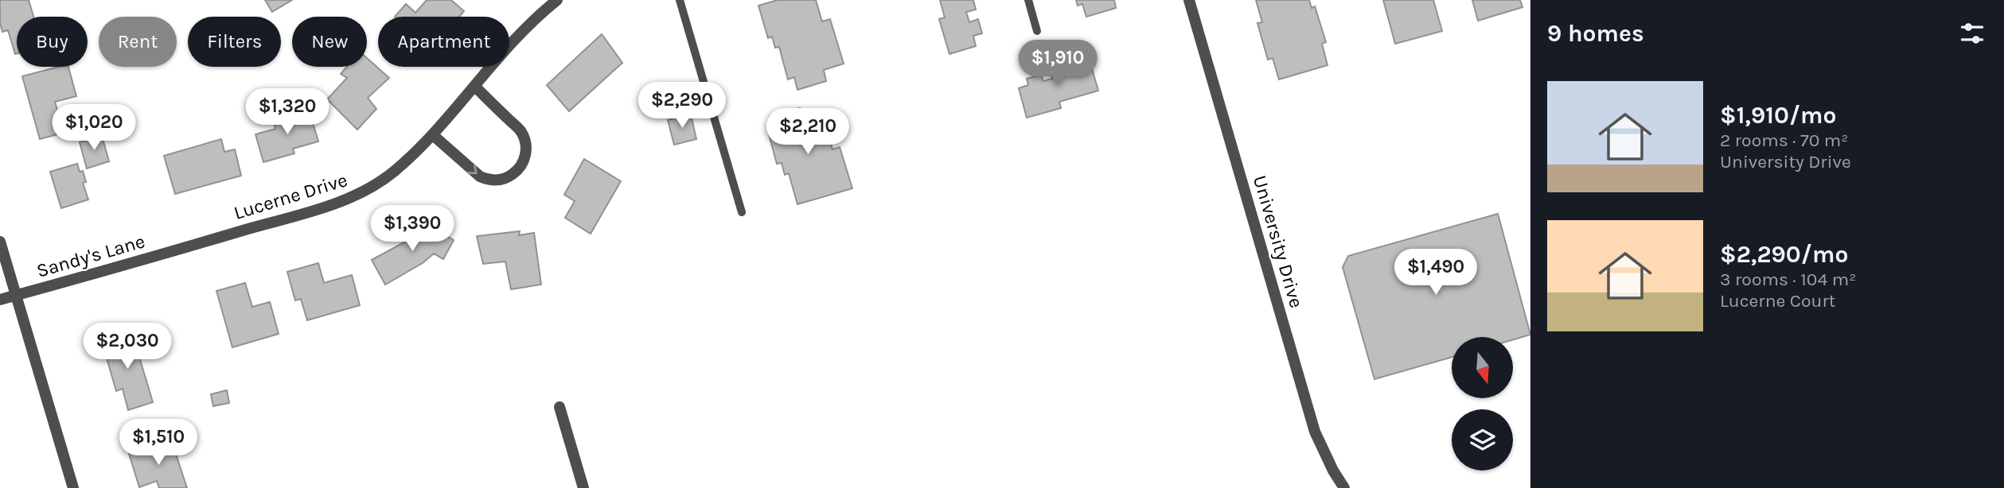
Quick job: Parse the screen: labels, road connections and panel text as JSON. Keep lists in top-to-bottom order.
{
  "streets": {
    "street": ["Lucerne Drive", "University Drive", "Sandy's Lane"]
  },
  "crossings": [
    ["Lucerne Drive", "Sandy's Lane"]
  ],
  "north": "bottom",
  "page": {
    "heading": "9 homes",
    "chip": [
      "Buy",
      "Rent",
      "Filters",
      "New",
      "Apartment"
    ],
    "price": [
      "$1,910",
      "$2,290",
      "$1,320",
      "$1,020",
      "$2,210",
      "$1,390",
      "$1,490",
      "$2,030",
      "$1,510"
    ],
    "list": [
      {
        "name": "$1,910/mo",
        "note": "2 rooms · 70 m² · University Drive"
      },
      {
        "name": "$2,290/mo",
        "note": "3 rooms · 104 m² · Lucerne Court"
      }
    ]
  }
}
